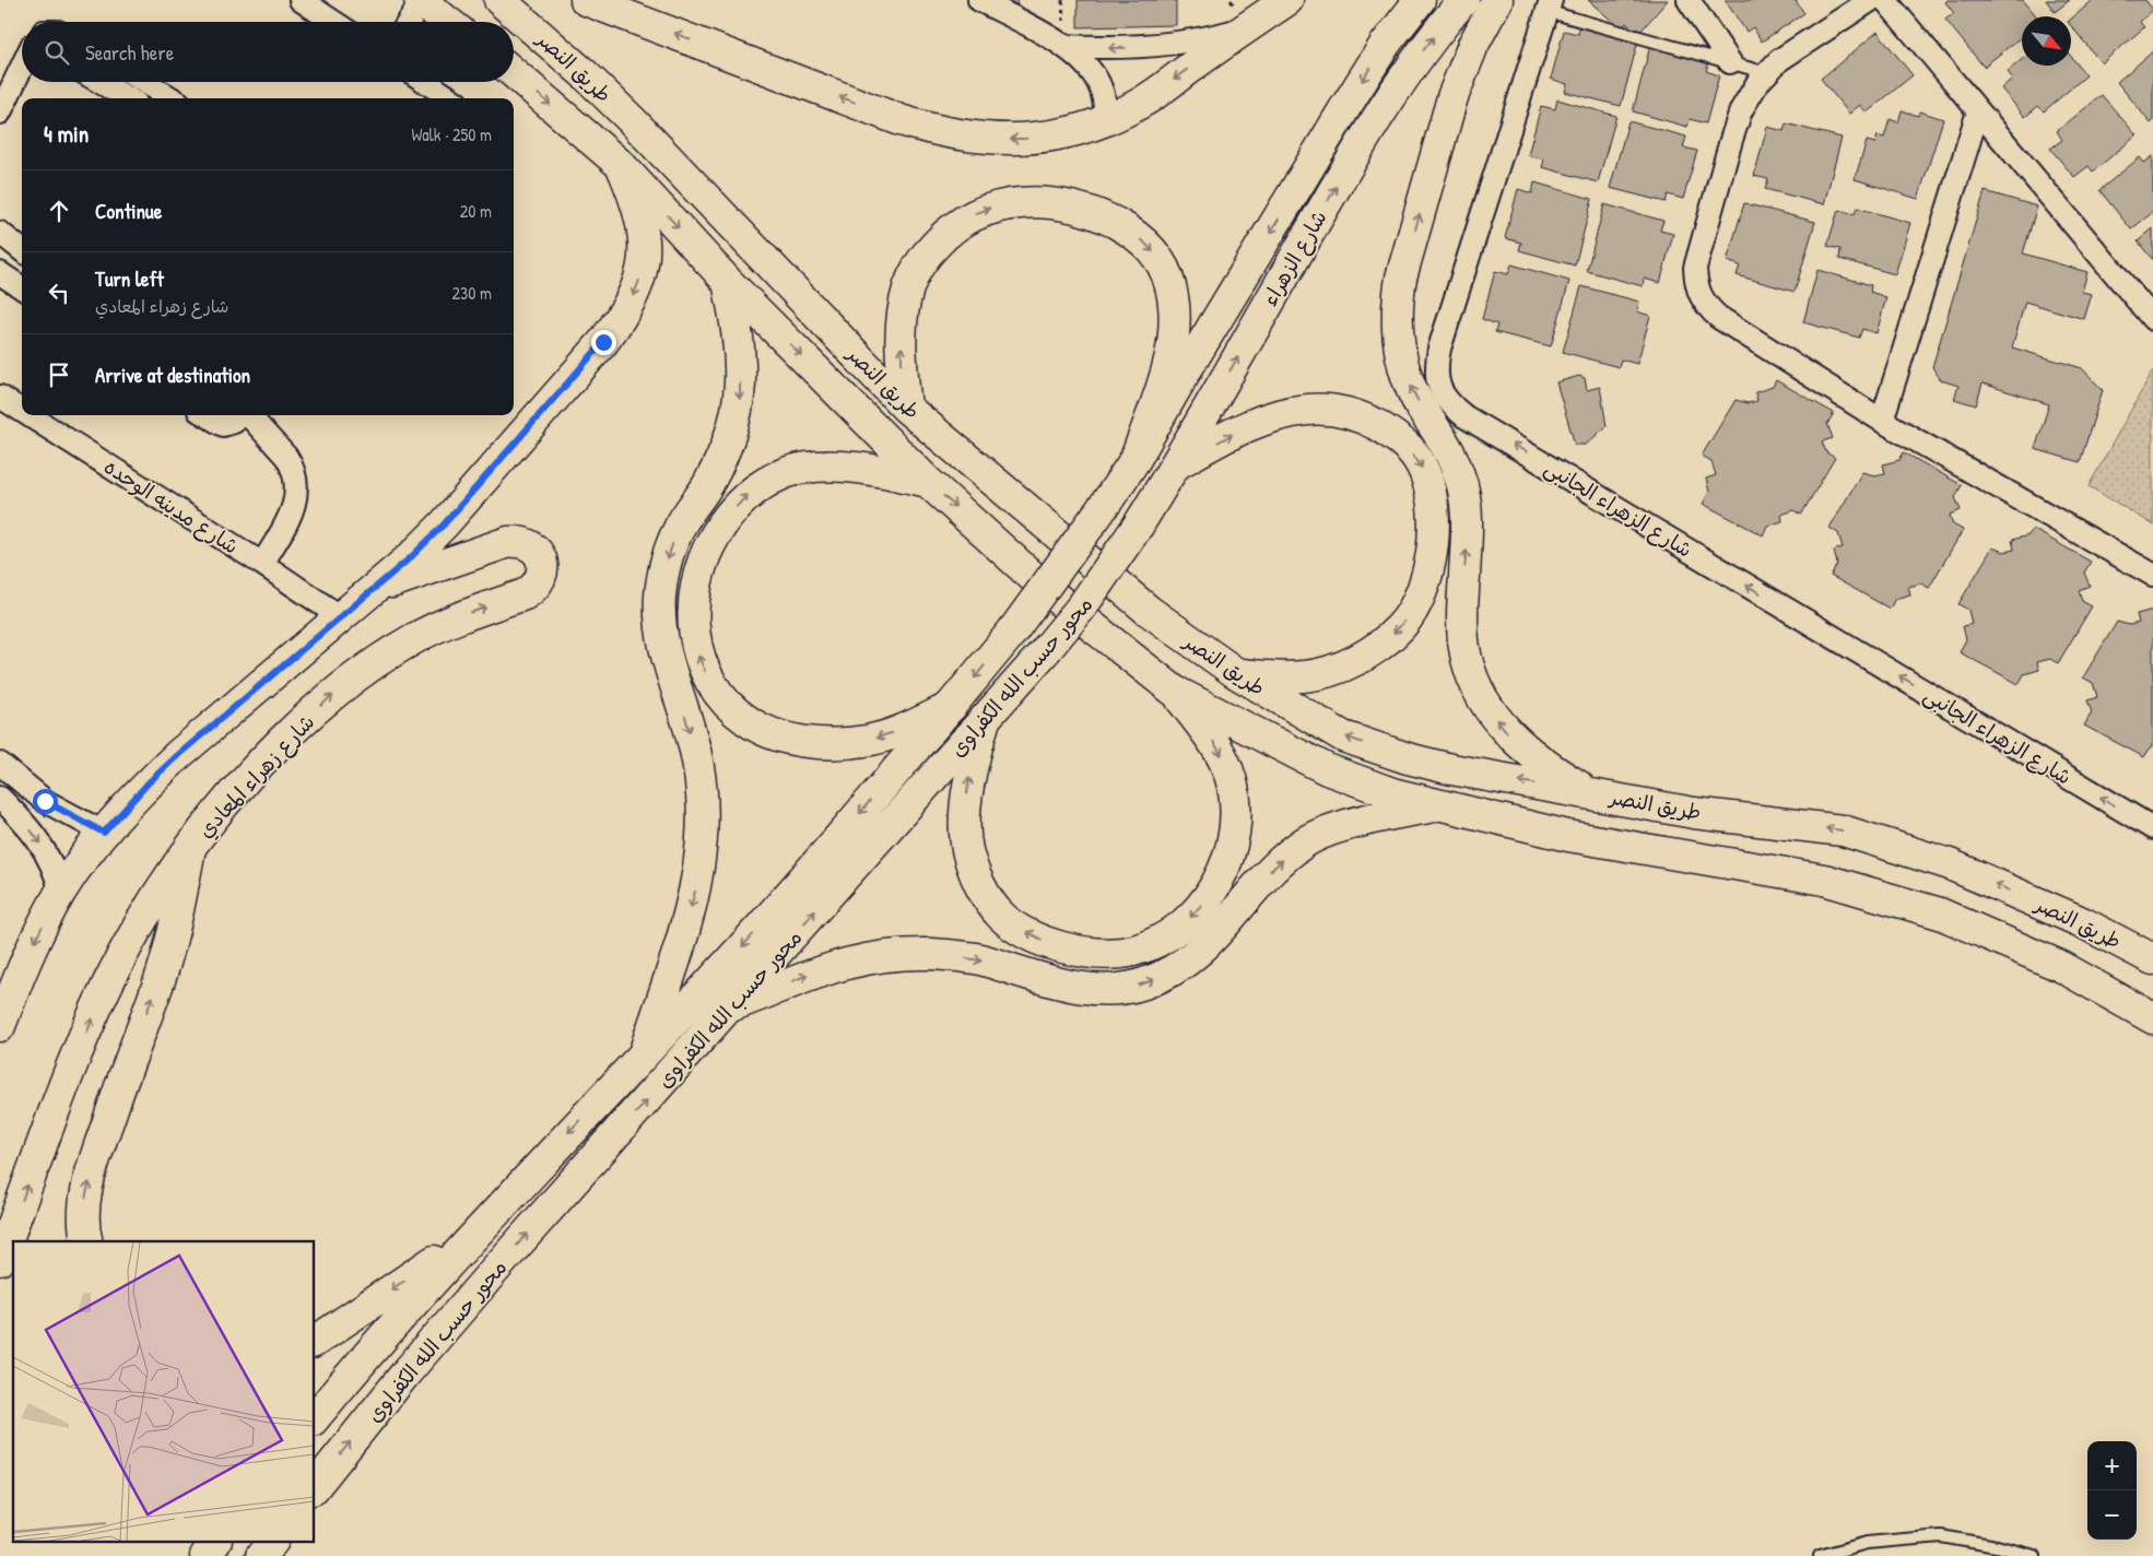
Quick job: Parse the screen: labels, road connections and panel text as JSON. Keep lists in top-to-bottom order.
{
  "streets": {
    "main road": [
      "طريق النصر",
      "شارع الزهراء",
      "محور حسب الله الكفراوى",
      "شارع زهراء المعادي"
    ],
    "street": ["شارع مدينه الوحده", "شارع الزهراء الجانبى"]
  },
  "crossings": [
    ["طريق النصر", "شارع زهراء المعادي"],
    ["شارع الزهراء", "محور حسب الله الكفراوى"],
    ["شارع مدينه الوحده", "شارع زهراء المعادي"]
  ],
  "one_way": ["شارع الزهراء الجانبى"],
  "north": "bottom right",
  "page": {
    "search": "Search here",
    "heading": ["4 min", "Walk · 250 m"],
    "list": [
      ["Continue", "20 m"],
      ["Turn left", "شارع زهراء المعادي", "230 m"],
      "Arrive at destination"
    ],
    "map_buttons": ["+", "−"]
  }
}
